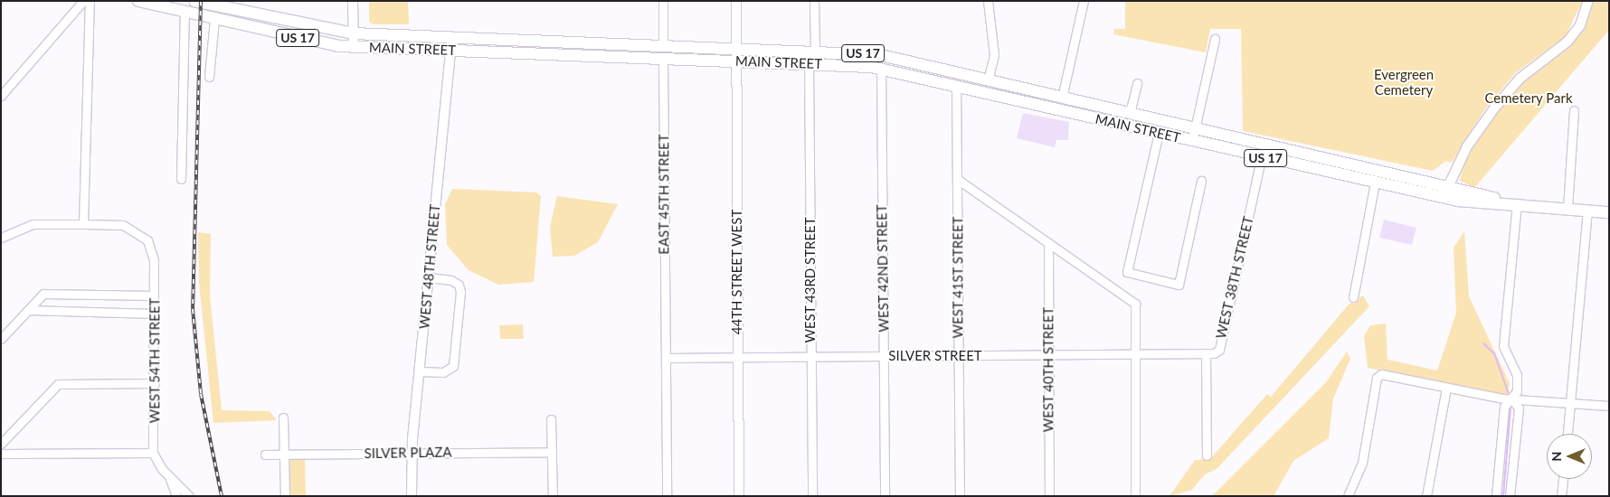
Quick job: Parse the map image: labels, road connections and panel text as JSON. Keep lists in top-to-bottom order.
{
  "streets": {
    "main road": ["US 17", "MAIN STREET"],
    "street": [
      "EAST 45TH STREET",
      "WEST 48TH STREET",
      "WEST 42ND STREET",
      "44TH STREET WEST",
      "WEST 41ST STREET",
      "WEST 38TH STREET",
      "WEST 43RD STREET",
      "SILVER STREET",
      "WEST 54TH STREET",
      "WEST 40TH STREET",
      "SILVER PLAZA"
    ]
  },
  "crossings": [
    ["MAIN STREET", "EAST 45TH STREET"],
    ["MAIN STREET", "WEST 48TH STREET"],
    ["MAIN STREET", "WEST 42ND STREET"],
    ["MAIN STREET", "44TH STREET WEST"],
    ["MAIN STREET", "WEST 41ST STREET"],
    ["MAIN STREET", "WEST 38TH STREET"],
    ["MAIN STREET", "WEST 43RD STREET"],
    ["EAST 45TH STREET", "SILVER STREET"],
    ["WEST 48TH STREET", "SILVER PLAZA"],
    ["WEST 42ND STREET", "SILVER STREET"],
    ["44TH STREET WEST", "SILVER STREET"],
    ["WEST 41ST STREET", "SILVER STREET"],
    ["WEST 38TH STREET", "SILVER STREET"],
    ["WEST 43RD STREET", "SILVER STREET"],
    ["SILVER STREET", "WEST 40TH STREET"]
  ],
  "parks": ["Evergreen Cemetery", "Cemetery Park"],
  "north": "left"
}
